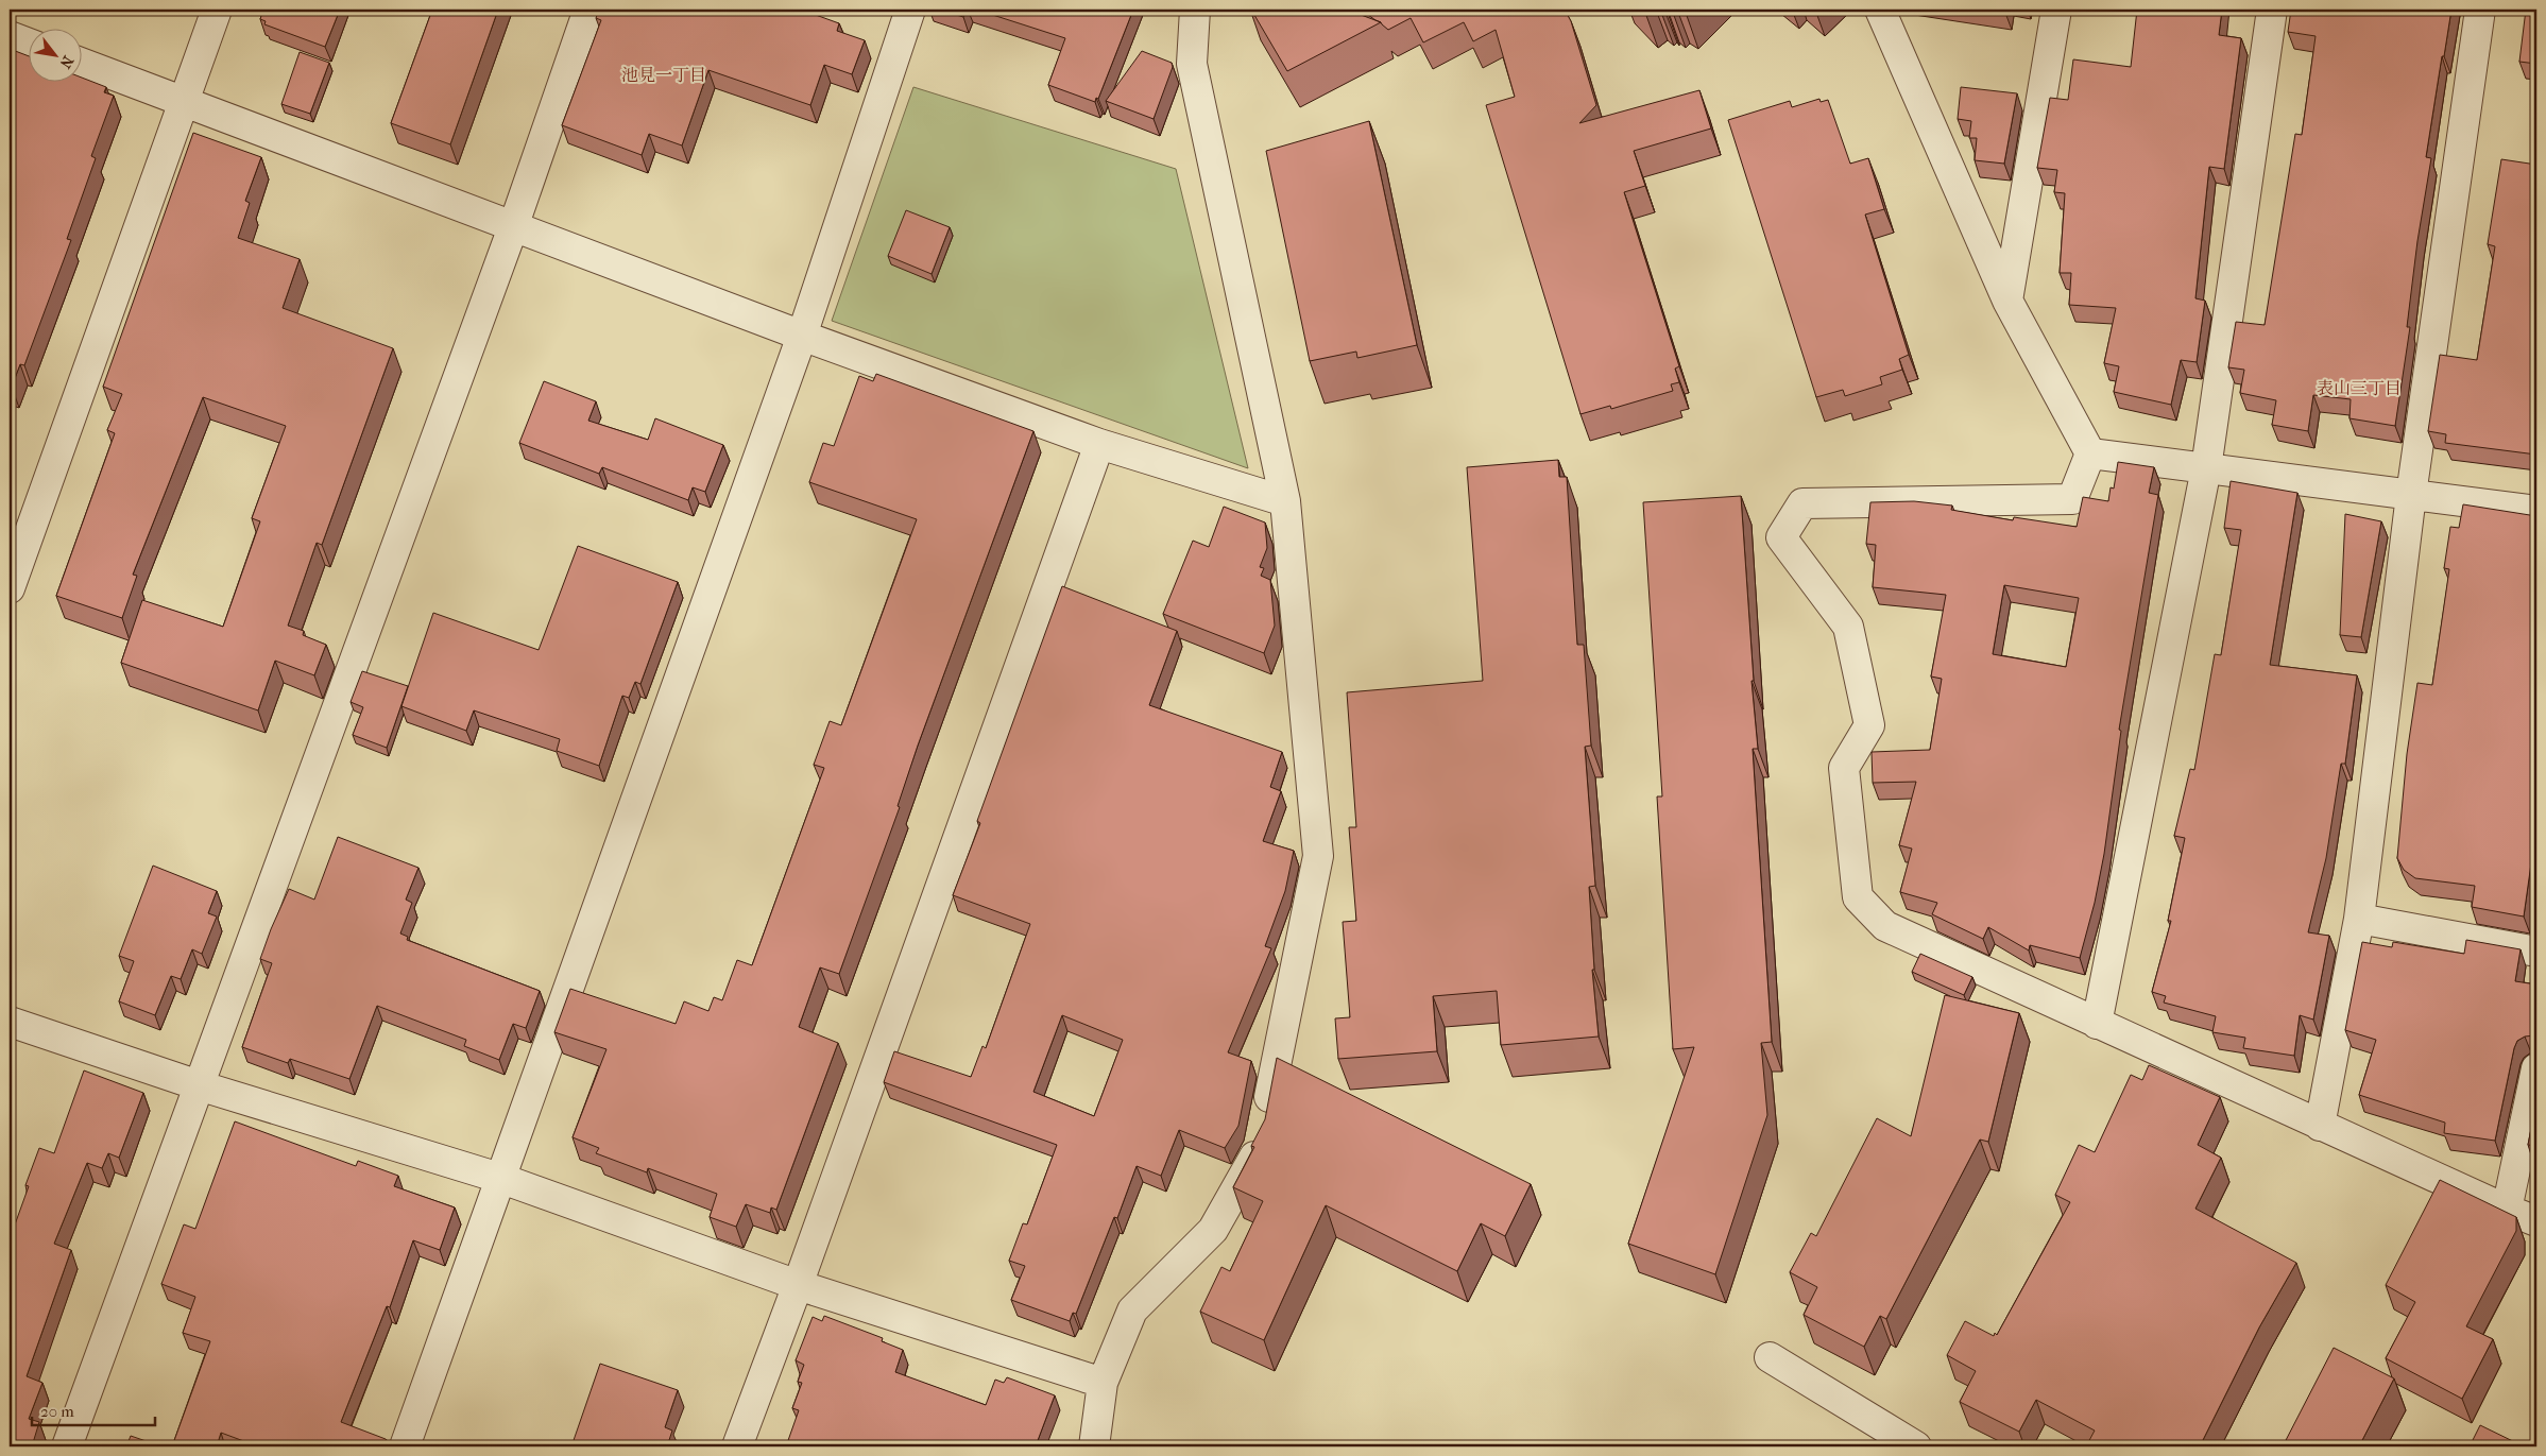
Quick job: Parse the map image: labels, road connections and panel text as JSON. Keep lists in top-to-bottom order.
{
  "districts": ["池見一丁目", "表山三丁目"],
  "scale_bar": "20 m",
  "north": "bottom right"
}
